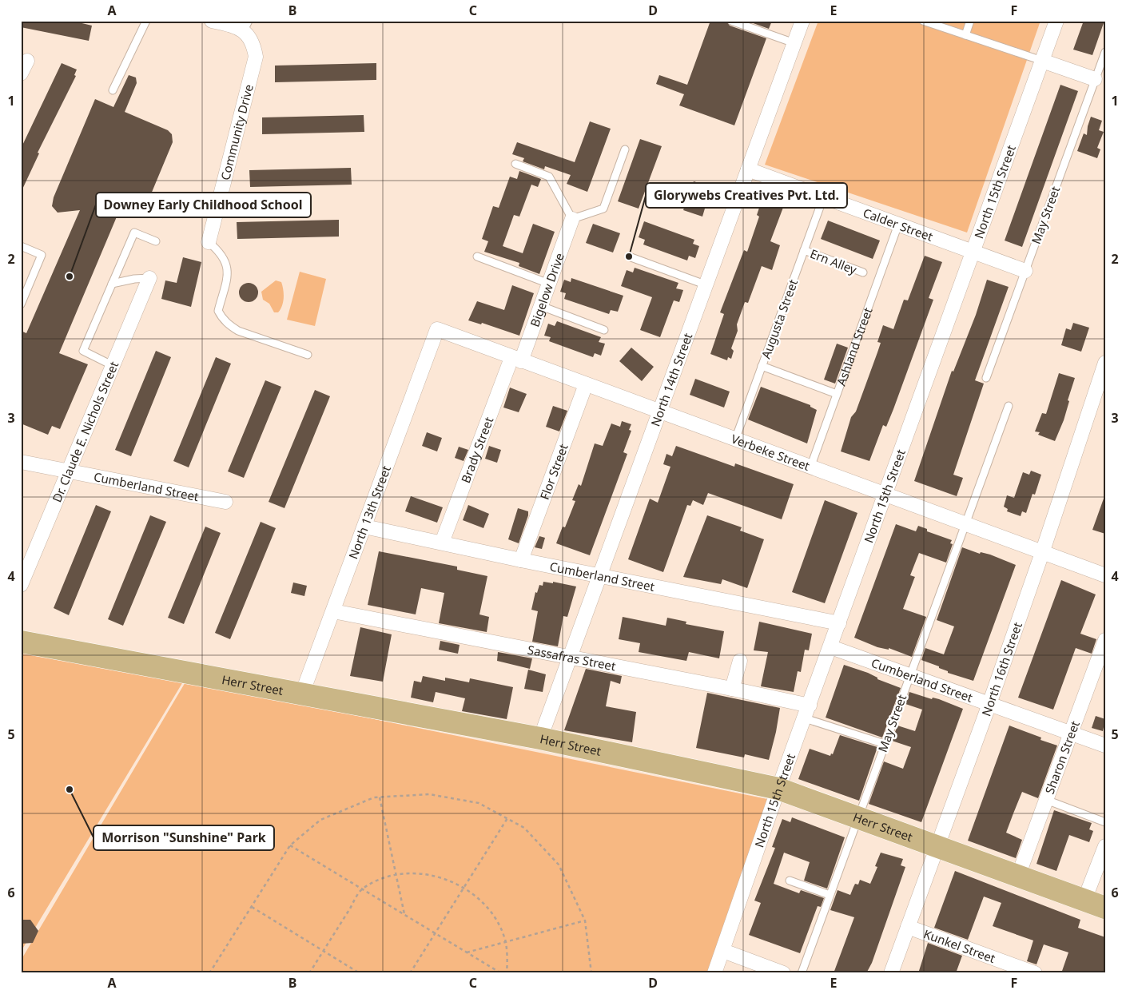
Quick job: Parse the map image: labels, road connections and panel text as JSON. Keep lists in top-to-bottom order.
{
  "streets": {
    "main road": ["Herr Street"],
    "street": [
      "Community Drive",
      "North 15th Street",
      "Calder Street",
      "Bigelow Drive",
      "North 14th Street",
      "Dr. Claude E. Nichols Street",
      "Brady Street",
      "Verbeke Street",
      "Flor Street",
      "Cumberland Street",
      "North 13th Street",
      "Sassafras Street",
      "North 16th Street",
      "Sharon Street",
      "Kunkel Street"
    ],
    "lane": [
      "May Street",
      "Ern Alley",
      "Augusta Street",
      "Ashland Street"
    ]
  },
  "crossings": [
    ["North 15th Street", "Calder Street"],
    ["North 15th Street", "Verbeke Street"],
    ["North 15th Street", "Cumberland Street"],
    ["North 15th Street", "Sassafras Street"],
    ["North 15th Street", "Herr Street"],
    ["May Street", "Calder Street"],
    ["May Street", "Verbeke Street"],
    ["May Street", "Cumberland Street"],
    ["May Street", "Herr Street"],
    ["Calder Street", "Augusta Street"],
    ["Calder Street", "Ashland Street"],
    ["Calder Street", "North 14th Street"],
    ["Ern Alley", "Augusta Street"],
    ["Bigelow Drive", "Brady Street"],
    ["Bigelow Drive", "Verbeke Street"],
    ["Augusta Street", "Verbeke Street"],
    ["Ashland Street", "Verbeke Street"],
    ["North 14th Street", "Verbeke Street"],
    ["North 14th Street", "Cumberland Street"],
    ["North 14th Street", "Sassafras Street"],
    ["North 14th Street", "Herr Street"],
    ["Dr. Claude E. Nichols Street", "Cumberland Street"],
    ["Brady Street", "Verbeke Street"],
    ["Brady Street", "Cumberland Street"],
    ["Verbeke Street", "Flor Street"],
    ["Verbeke Street", "North 13th Street"],
    ["Verbeke Street", "North 16th Street"],
    ["Flor Street", "Cumberland Street"],
    ["Cumberland Street", "North 13th Street"],
    ["Cumberland Street", "North 16th Street"],
    ["Cumberland Street", "Sharon Street"],
    ["North 13th Street", "Sassafras Street"],
    ["North 13th Street", "Herr Street"],
    ["North 16th Street", "Herr Street"],
    ["North 16th Street", "Kunkel Street"],
    ["Herr Street", "Sharon Street"]
  ],
  "places": ["Glorywebs Creatives Pvt. Ltd.", "Downey Early Childhood School", "Morrison \"Sunshine\" Park"],
  "grid": {
    "columns": [
      "A",
      "B",
      "C",
      "D",
      "E",
      "F"
    ],
    "rows": [
      "1",
      "2",
      "3",
      "4",
      "5",
      "6"
    ]
  }
}
